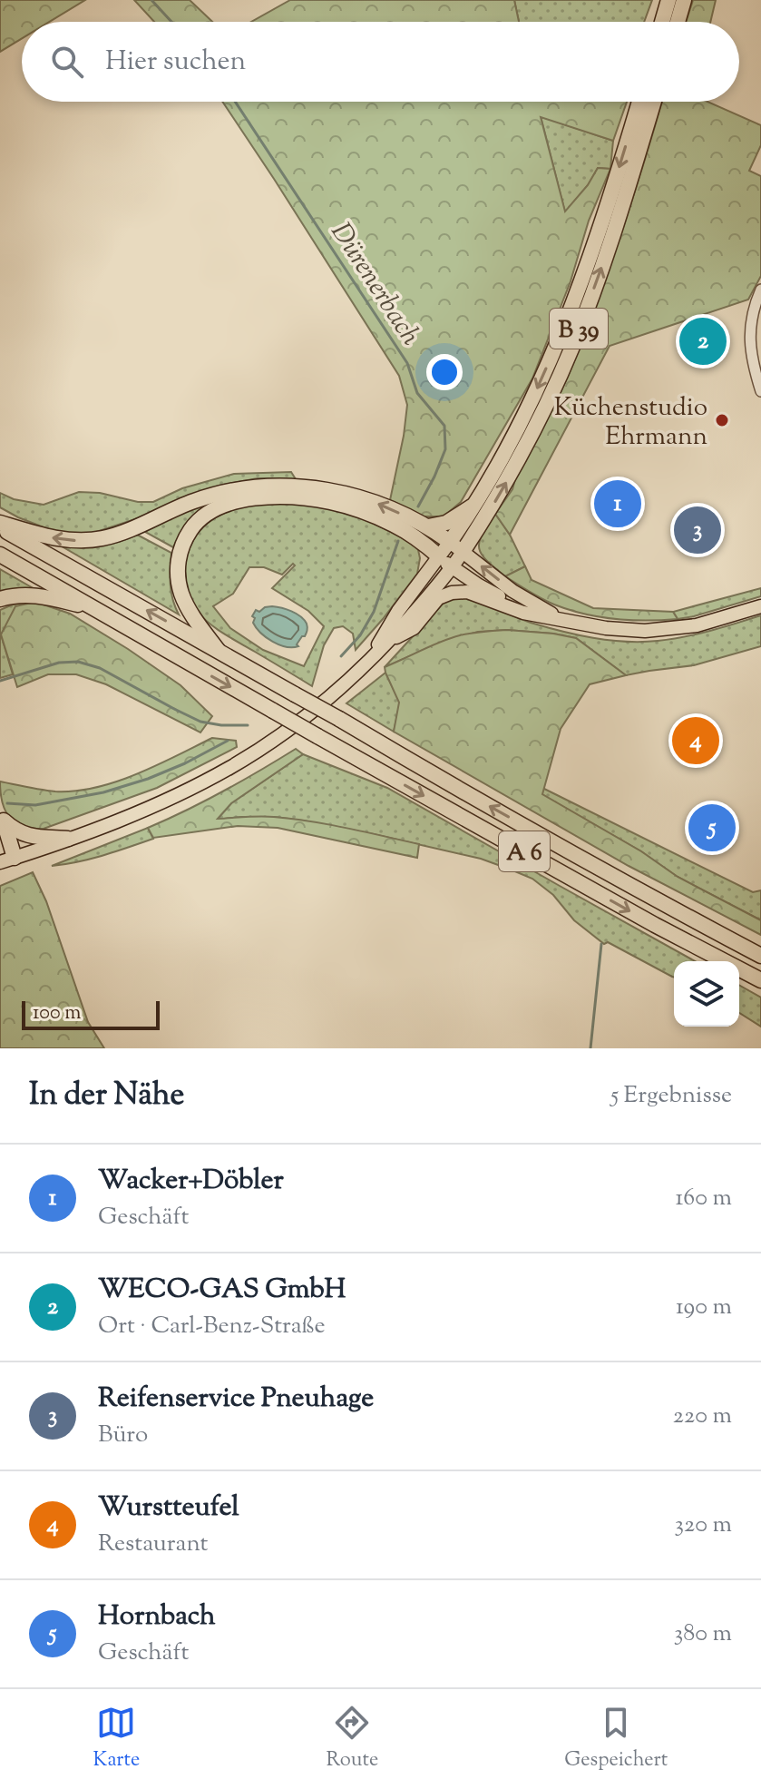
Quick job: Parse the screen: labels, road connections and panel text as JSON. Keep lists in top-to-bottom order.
{
  "streets": {
    "highway": ["B 39", "A 6"]
  },
  "water": ["Dürenerbach"],
  "places": ["Küchenstudio Ehrmann"],
  "scale_bar": "100 m",
  "page": {
    "search": "Hier suchen",
    "pins": [
      "2",
      "1",
      "3",
      "4",
      "5"
    ],
    "scale": "100 m",
    "heading": ["In der Nähe", "5 Ergebnisse"],
    "list": [
      {
        "mark": "1",
        "name": "Wacker+Döbler",
        "note": "Geschäft",
        "value": "160 m"
      },
      {
        "mark": "2",
        "name": "WECO-GAS GmbH",
        "note": "Ort · Carl-Benz-Straße",
        "value": "190 m"
      },
      {
        "mark": "3",
        "name": "Reifenservice Pneuhage",
        "note": "Büro",
        "value": "220 m"
      },
      {
        "mark": "4",
        "name": "Wurstteufel",
        "note": "Restaurant",
        "value": "320 m"
      },
      {
        "mark": "5",
        "name": "Hornbach",
        "note": "Geschäft",
        "value": "380 m"
      }
    ],
    "nav": ["Karte", "Route", "Gespeichert"]
  }
}
